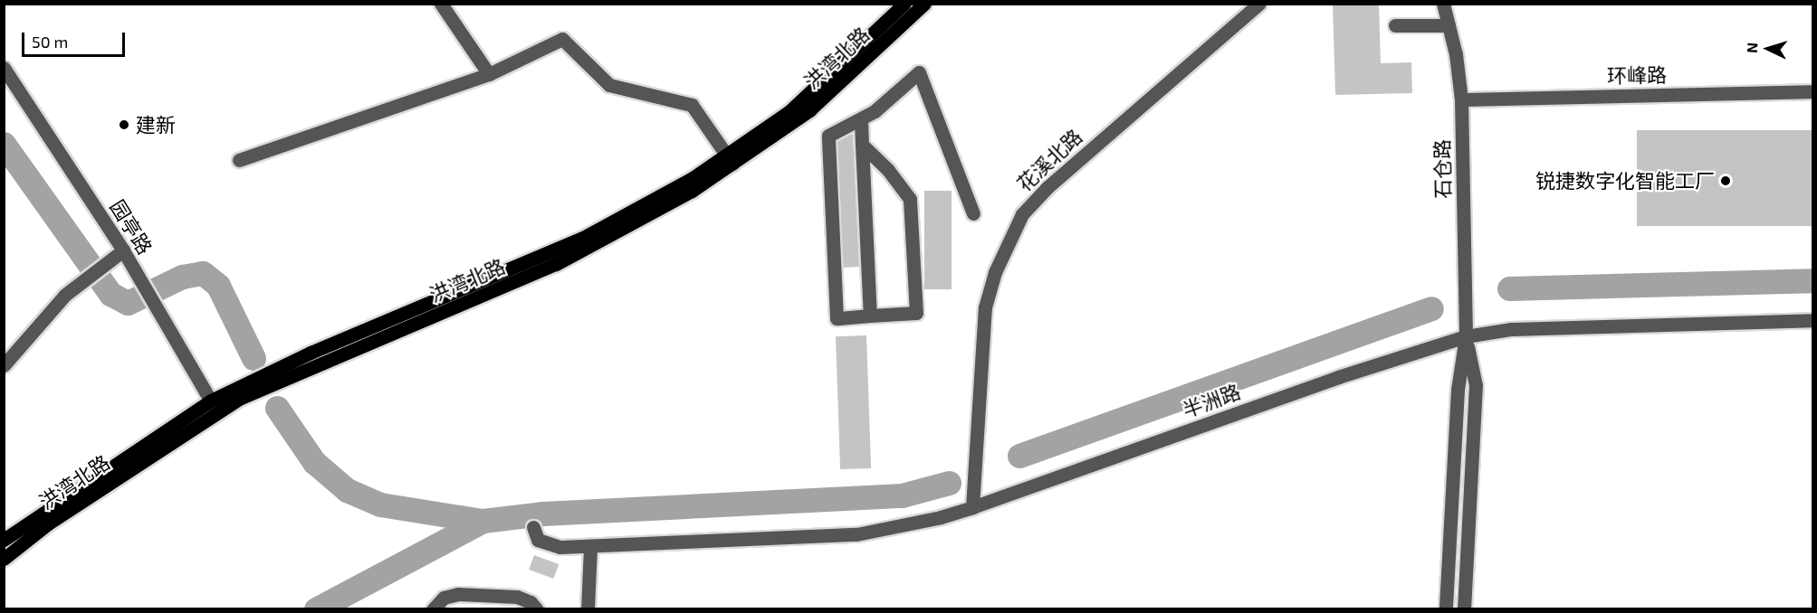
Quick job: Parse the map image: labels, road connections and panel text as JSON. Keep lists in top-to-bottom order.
{
  "streets": {
    "main road": ["洪湾北路"],
    "street": [
      "环峰路",
      "花溪北路",
      "石仓路",
      "园亭路",
      "半洲路"
    ]
  },
  "crossings": [
    ["洪湾北路", "园亭路"],
    ["环峰路", "石仓路"],
    ["花溪北路", "半洲路"],
    ["石仓路", "半洲路"]
  ],
  "places": ["建新", "锐捷数字化智能工厂"],
  "scale_bar": "50 m",
  "north": "left"
}
